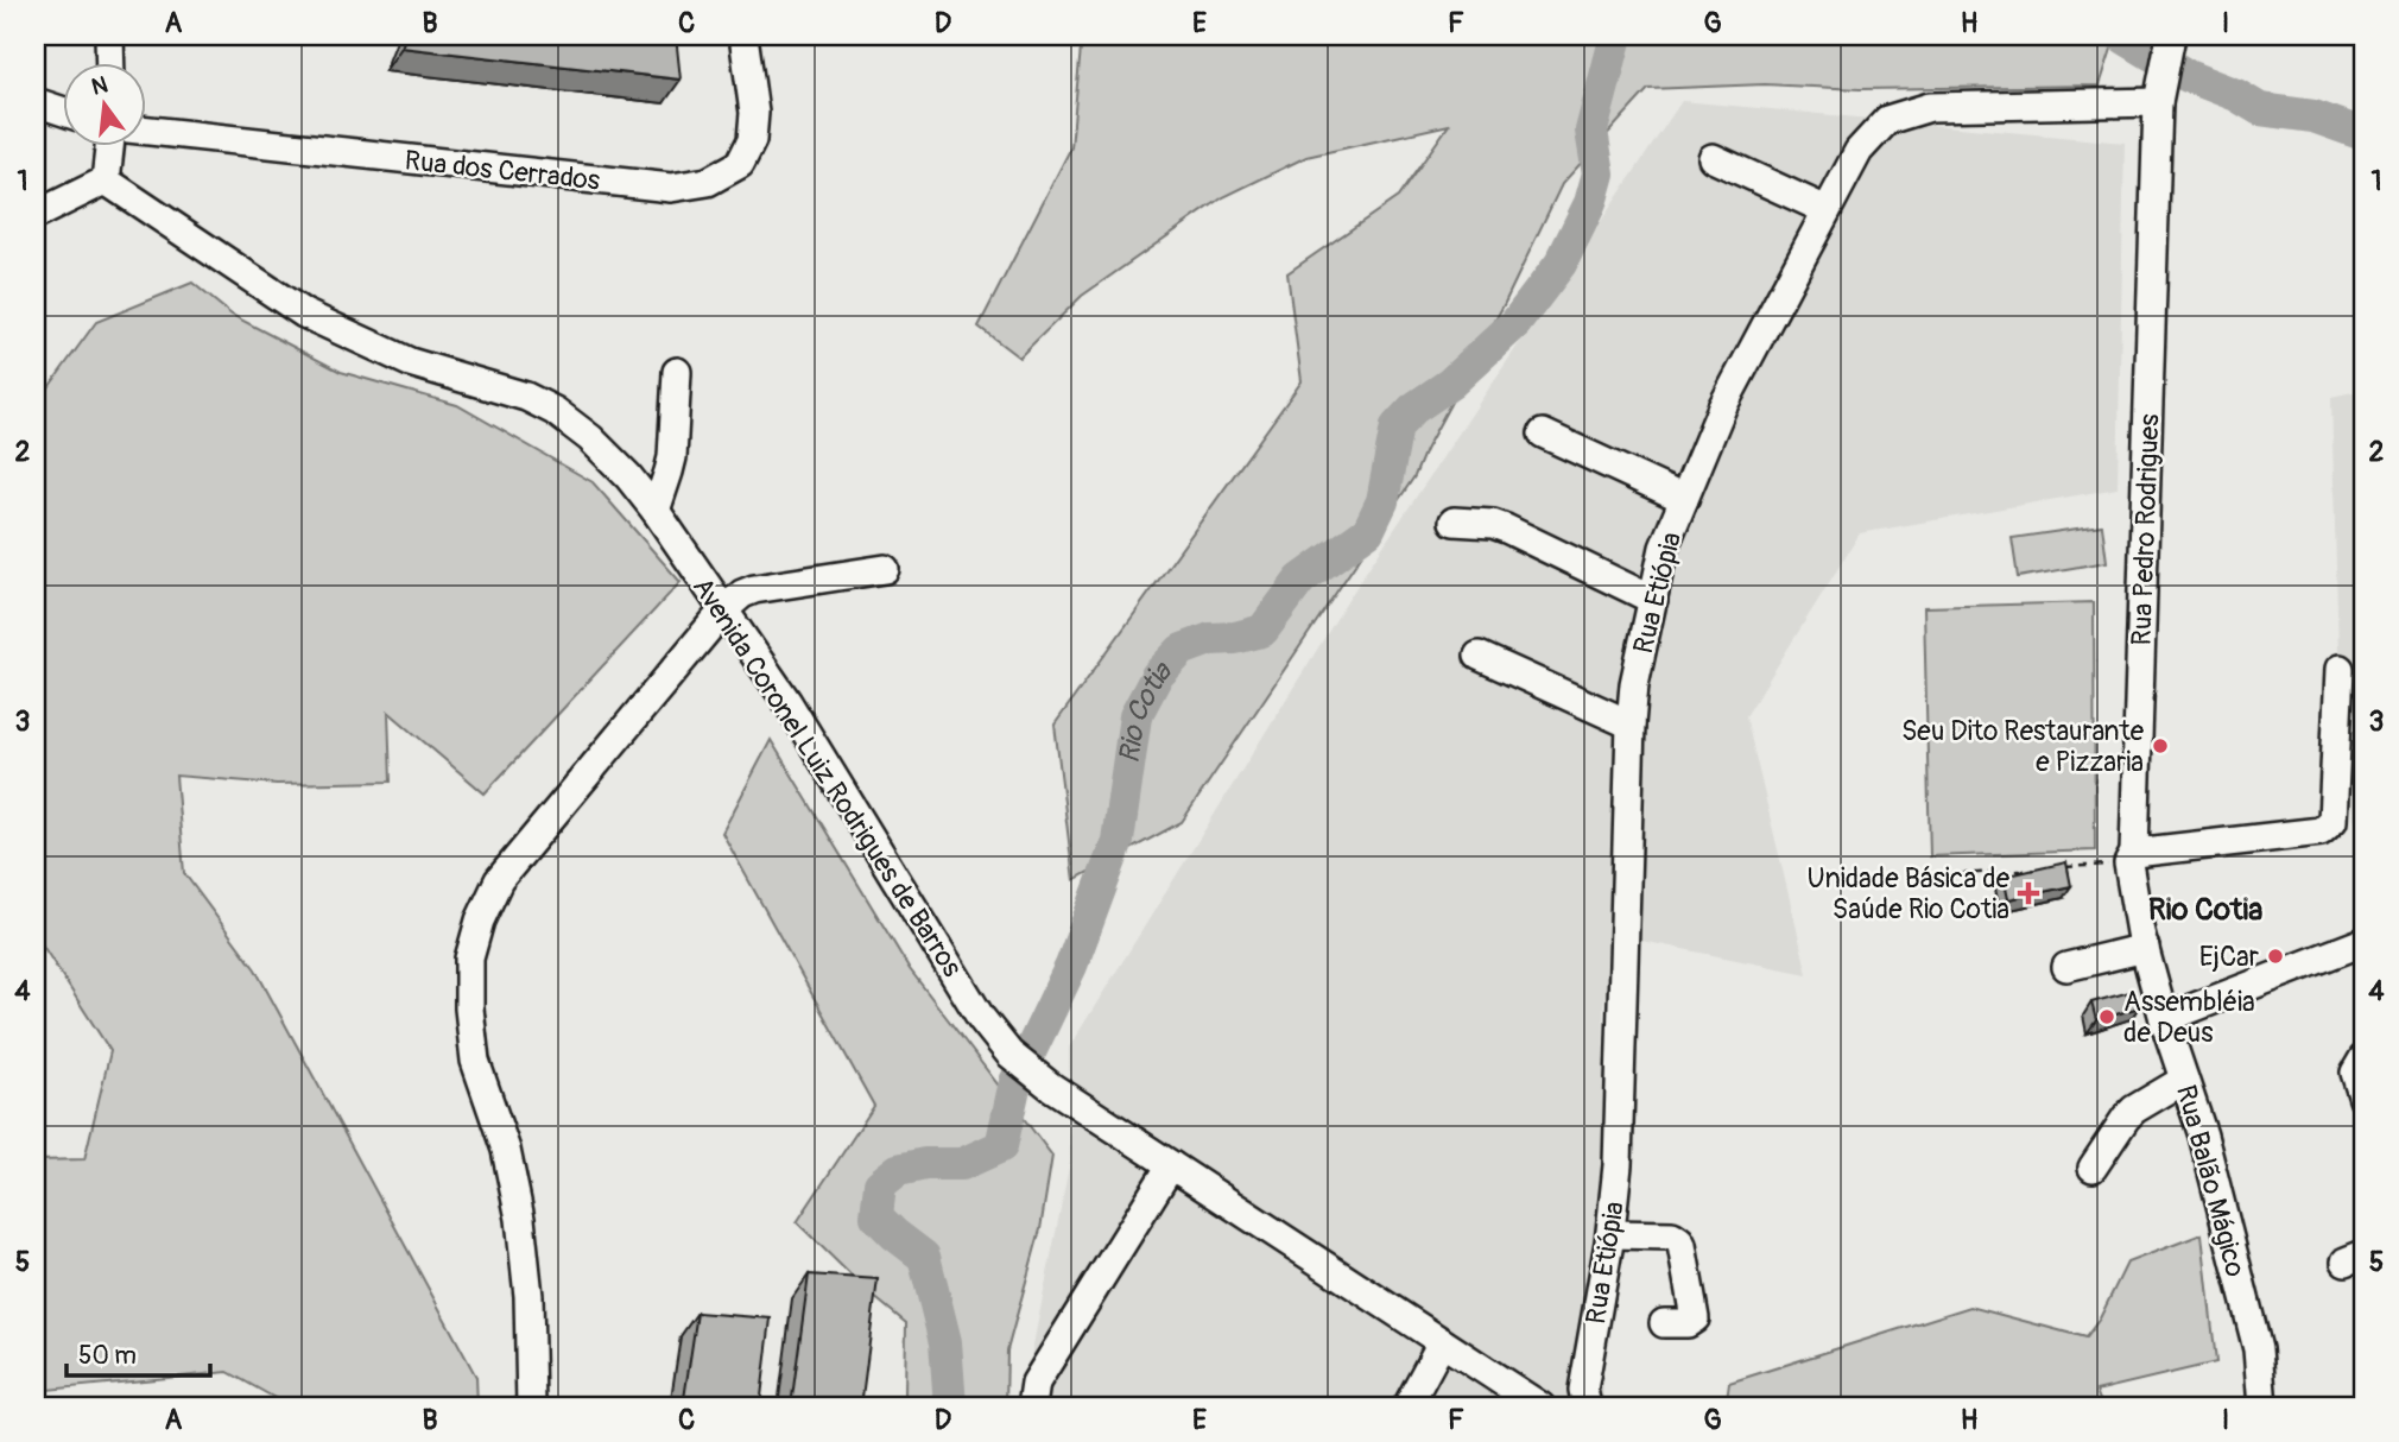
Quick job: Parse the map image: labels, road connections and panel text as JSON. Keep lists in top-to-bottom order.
{
  "streets": {
    "street": [
      "Rua dos Cerrados",
      "Rua Pedro Rodrigues",
      "Rua Etiópia",
      "Avenida Coronel Luiz Rodrigues de Barros",
      "Rua Balão Mágico"
    ]
  },
  "crossings": [
    ["Rua Pedro Rodrigues", "Rua Etiópia"],
    ["Rua Pedro Rodrigues", "Rua Balão Mágico"]
  ],
  "districts": ["Rio Cotia"],
  "water": ["Rio Cotia"],
  "places": {
    "other": ["Seu Dito Restaurante e Pizzaria", "EjCar", "Assembléia de Deus"],
    "health": ["Unidade Básica de Saúde Rio Cotia"]
  },
  "scale_bar": "50 m",
  "north": "top",
  "grid": {
    "columns": [
      "A",
      "B",
      "C",
      "D",
      "E",
      "F",
      "G",
      "H",
      "I"
    ],
    "rows": [
      "1",
      "2",
      "3",
      "4",
      "5"
    ]
  }
}
